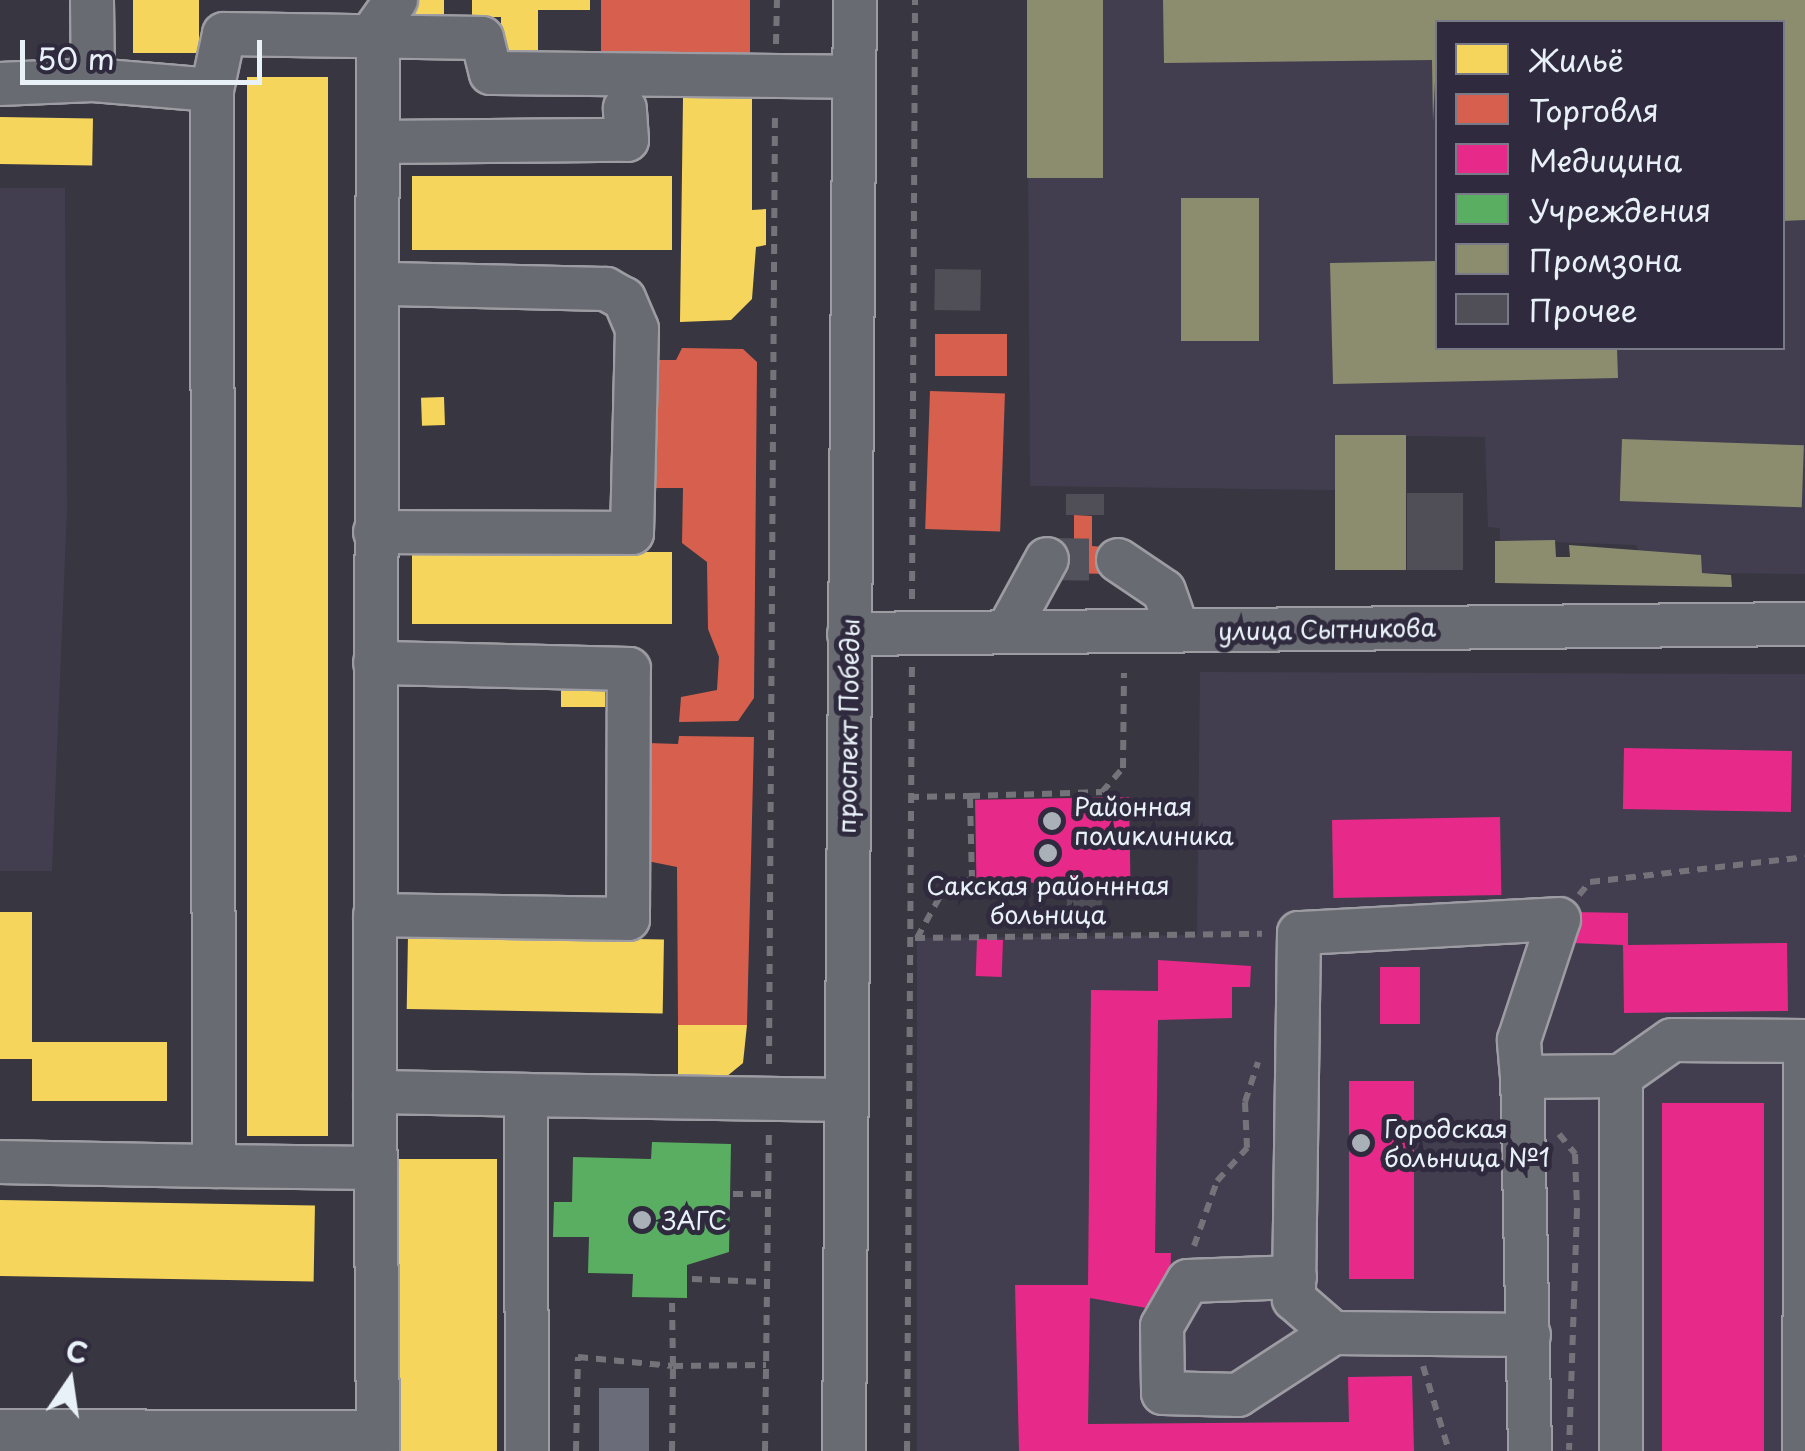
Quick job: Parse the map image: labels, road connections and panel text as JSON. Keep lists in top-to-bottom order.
{
  "streets": {
    "street": ["улица Сытникова", "проспект Победы"]
  },
  "crossings": [
    ["улица Сытникова", "проспект Победы"]
  ],
  "places": [
    "Районная поликлиника",
    "Сакская районнная больница",
    "Городская больница №1",
    "ЗАГС"
  ],
  "legend": [
    "Жильё",
    "Торговля",
    "Медицина",
    "Учреждения",
    "Промзона",
    "Прочее"
  ],
  "scale_bar": "50 m",
  "north": "top"
}
